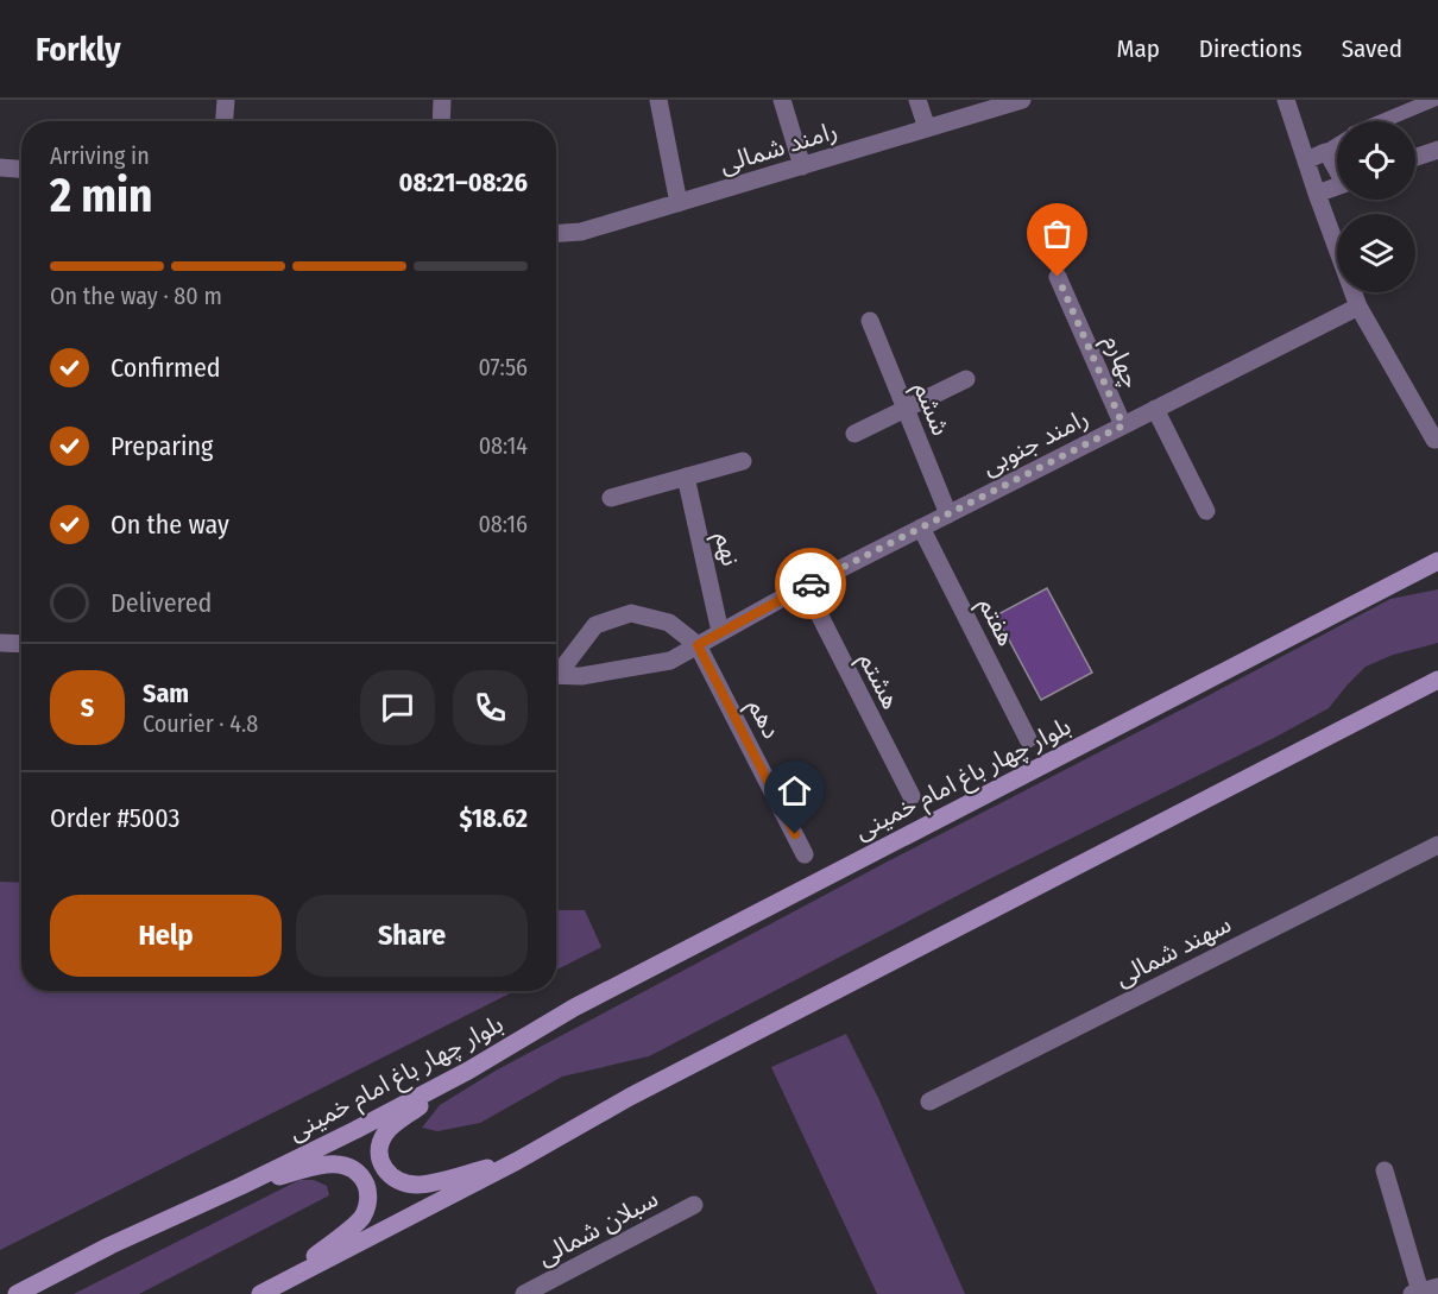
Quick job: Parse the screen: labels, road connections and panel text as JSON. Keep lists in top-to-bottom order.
{
  "streets": {
    "main road": ["بلوار چهار باغ امام خمینی"],
    "street": [
      "رامند شمالی",
      "چهارم",
      "ششم",
      "رامند جنوبی",
      "نهم",
      "هفتم",
      "هشتم",
      "دهم",
      "سهند شمالی",
      "سبلان شمالی"
    ]
  },
  "crossings": [
    ["چهارم", "رامند جنوبی"],
    ["ششم", "رامند جنوبی"],
    ["رامند جنوبی", "نهم"],
    ["رامند جنوبی", "هفتم"],
    ["رامند جنوبی", "هشتم"],
    ["رامند جنوبی", "دهم"]
  ],
  "page": {
    "header": "Forkly",
    "nav": ["Map", "Directions", "Saved"],
    "heading": ["2 min", "Arriving in", "08:21–08:26"],
    "panel": [
      "Sam",
      "Courier · 4.8",
      "Order #5003",
      "$18.62"
    ],
    "bar": "On the way · 80 m",
    "list": [
      ["Confirmed", "07:56"],
      ["Preparing", "08:14"],
      ["On the way", "08:16"],
      "Delivered"
    ],
    "round": "S",
    "buttons": ["Help", "Share"]
  }
}
